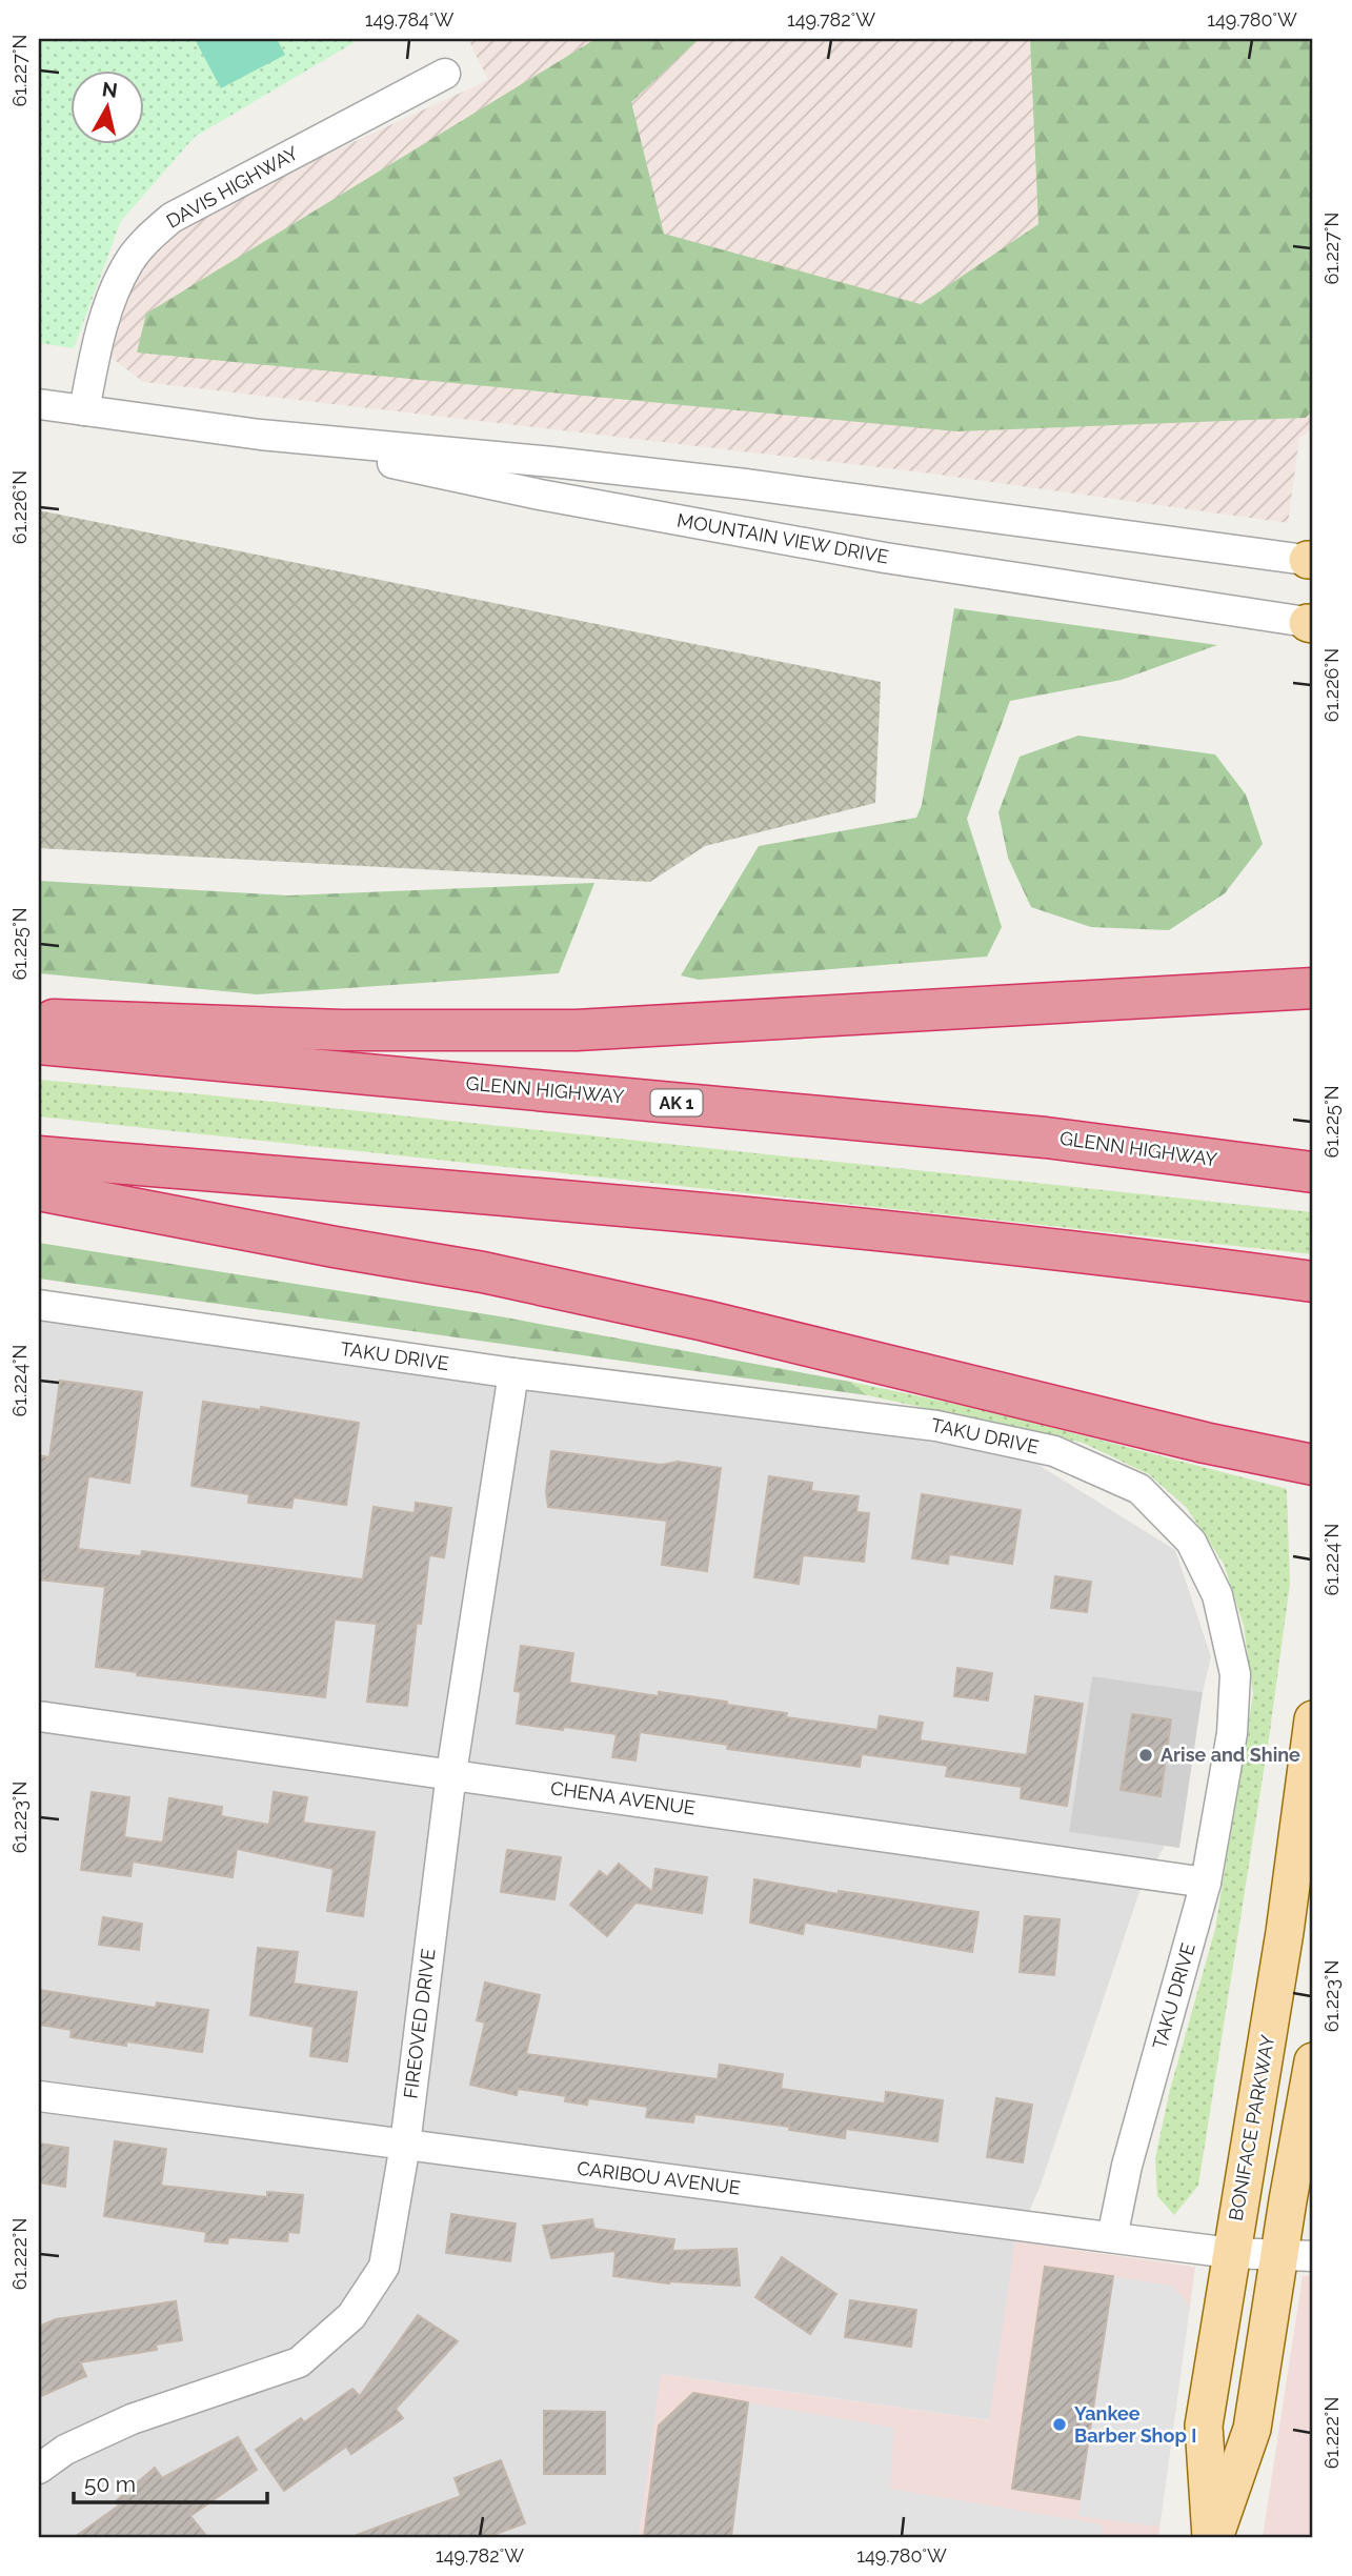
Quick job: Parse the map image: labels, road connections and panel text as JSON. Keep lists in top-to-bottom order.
{
  "streets": {
    "highway": ["GLENN HIGHWAY", "AK 1"],
    "main road": ["BONIFACE PARKWAY"],
    "street": [
      "DAVIS HIGHWAY",
      "MOUNTAIN VIEW DRIVE",
      "TAKU DRIVE",
      "CHENA AVENUE",
      "FIREOVED DRIVE",
      "CARIBOU AVENUE"
    ]
  },
  "crossings": [
    ["DAVIS HIGHWAY", "MOUNTAIN VIEW DRIVE"],
    ["TAKU DRIVE", "CHENA AVENUE"],
    ["TAKU DRIVE", "FIREOVED DRIVE"],
    ["TAKU DRIVE", "CARIBOU AVENUE"],
    ["CHENA AVENUE", "FIREOVED DRIVE"],
    ["FIREOVED DRIVE", "CARIBOU AVENUE"],
    ["BONIFACE PARKWAY", "CARIBOU AVENUE"]
  ],
  "places": ["Arise and Shine", "Yankee Barber Shop I"],
  "scale_bar": "50 m",
  "north": "top",
  "coordinates": [
    "149.784°W",
    "149.782°W",
    "149.780°W",
    "61.227°N",
    "61.226°N",
    "61.225°N",
    "61.224°N",
    "61.223°N",
    "61.222°N"
  ]
}
